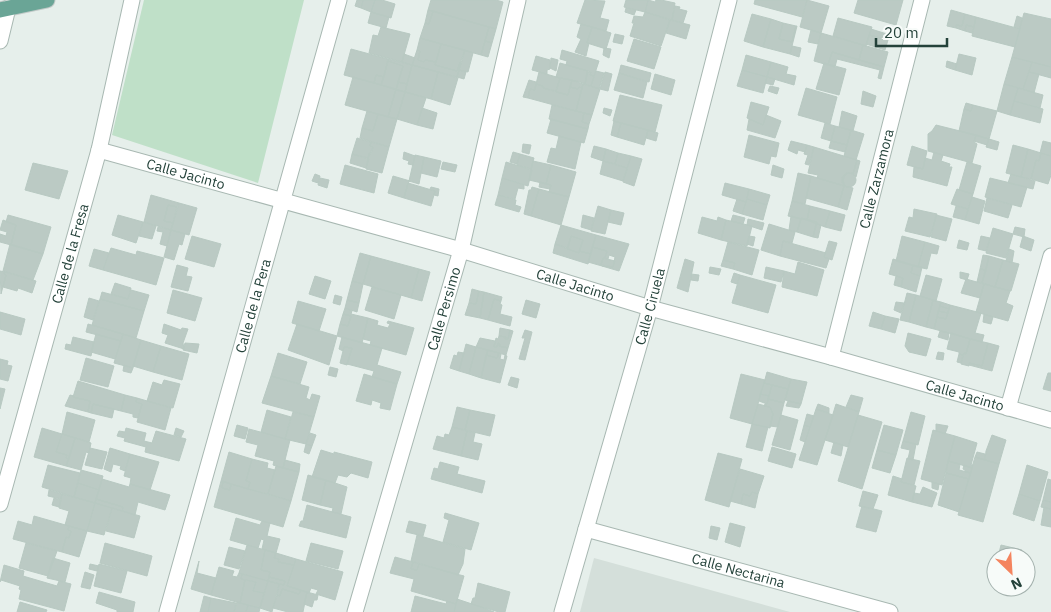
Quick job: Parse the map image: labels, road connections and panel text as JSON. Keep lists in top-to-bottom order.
{
  "streets": {
    "street": [
      "Calle Jacinto",
      "Calle Zarzamora",
      "Calle de la Fresa",
      "Calle de la Pera",
      "Calle Ciruela",
      "Calle Persimo",
      "Calle Nectarina"
    ]
  },
  "crossings": [
    ["Calle Jacinto", "Calle Zarzamora"],
    ["Calle Jacinto", "Calle de la Fresa"],
    ["Calle Jacinto", "Calle de la Pera"],
    ["Calle Jacinto", "Calle Ciruela"],
    ["Calle Jacinto", "Calle Persimo"],
    ["Calle Ciruela", "Calle Nectarina"]
  ],
  "scale_bar": "20 m",
  "north": "bottom right"
}
